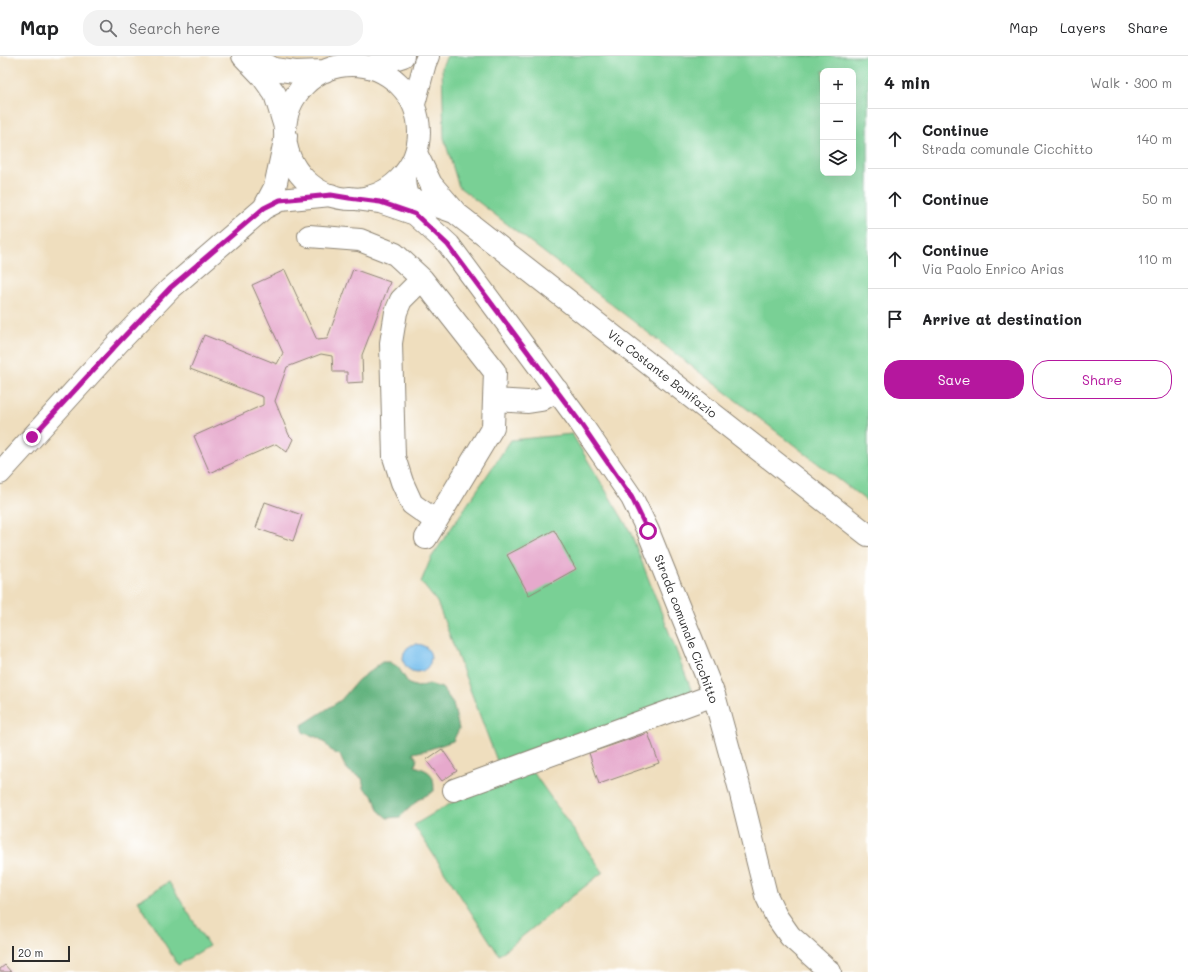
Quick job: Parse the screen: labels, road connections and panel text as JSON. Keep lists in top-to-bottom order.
{
  "streets": {
    "street": ["Via Costante Bonifazio", "Strada comunale Cicchitto"]
  },
  "scale_bar": "20 m",
  "page": {
    "header": "Map",
    "search": "Search here",
    "nav": ["Map", "Layers", "Share"],
    "heading": ["4 min", "Walk · 300 m"],
    "map_buttons": ["+", "−"],
    "list": [
      ["Continue", "Strada comunale Cicchitto", "140 m"],
      ["Continue", "50 m"],
      ["Continue", "Via Paolo Enrico Arias", "110 m"],
      "Arrive at destination"
    ],
    "buttons": ["Save", "Share"],
    "scale": "20 m"
  }
}
